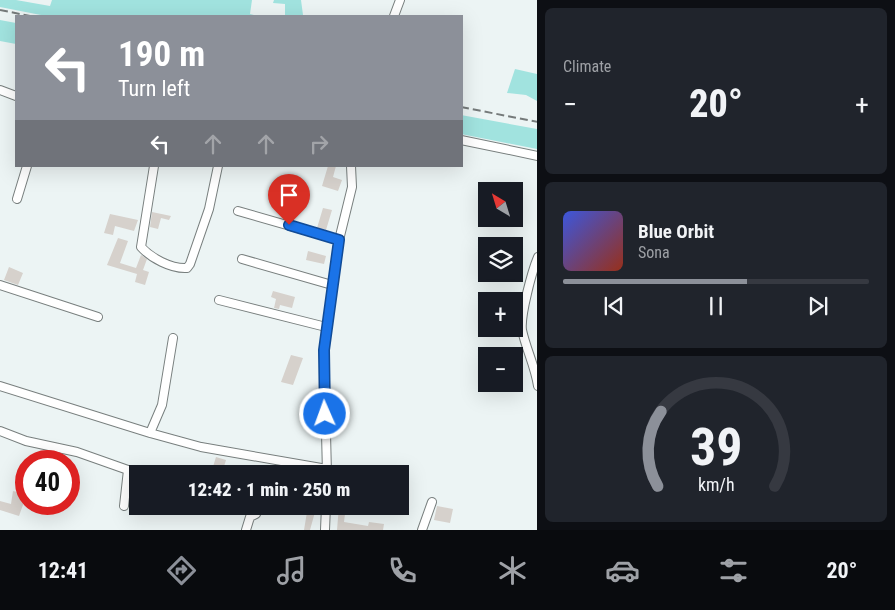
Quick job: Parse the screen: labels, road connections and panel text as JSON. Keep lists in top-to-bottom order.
{
  "north": "top left",
  "page": {
    "tile": "Climate",
    "turn": ["190 m", "Turn left"],
    "heat": ["−", "20°", "+"],
    "map_buttons": ["+", "−"],
    "song": ["Blue Orbit", "Sona"],
    "limit": "40",
    "trip": "12:42 · 1 min · 250 m",
    "tabs": ["12:41", "20°"],
    "gauge": ["39", "km/h"]
  }
}
